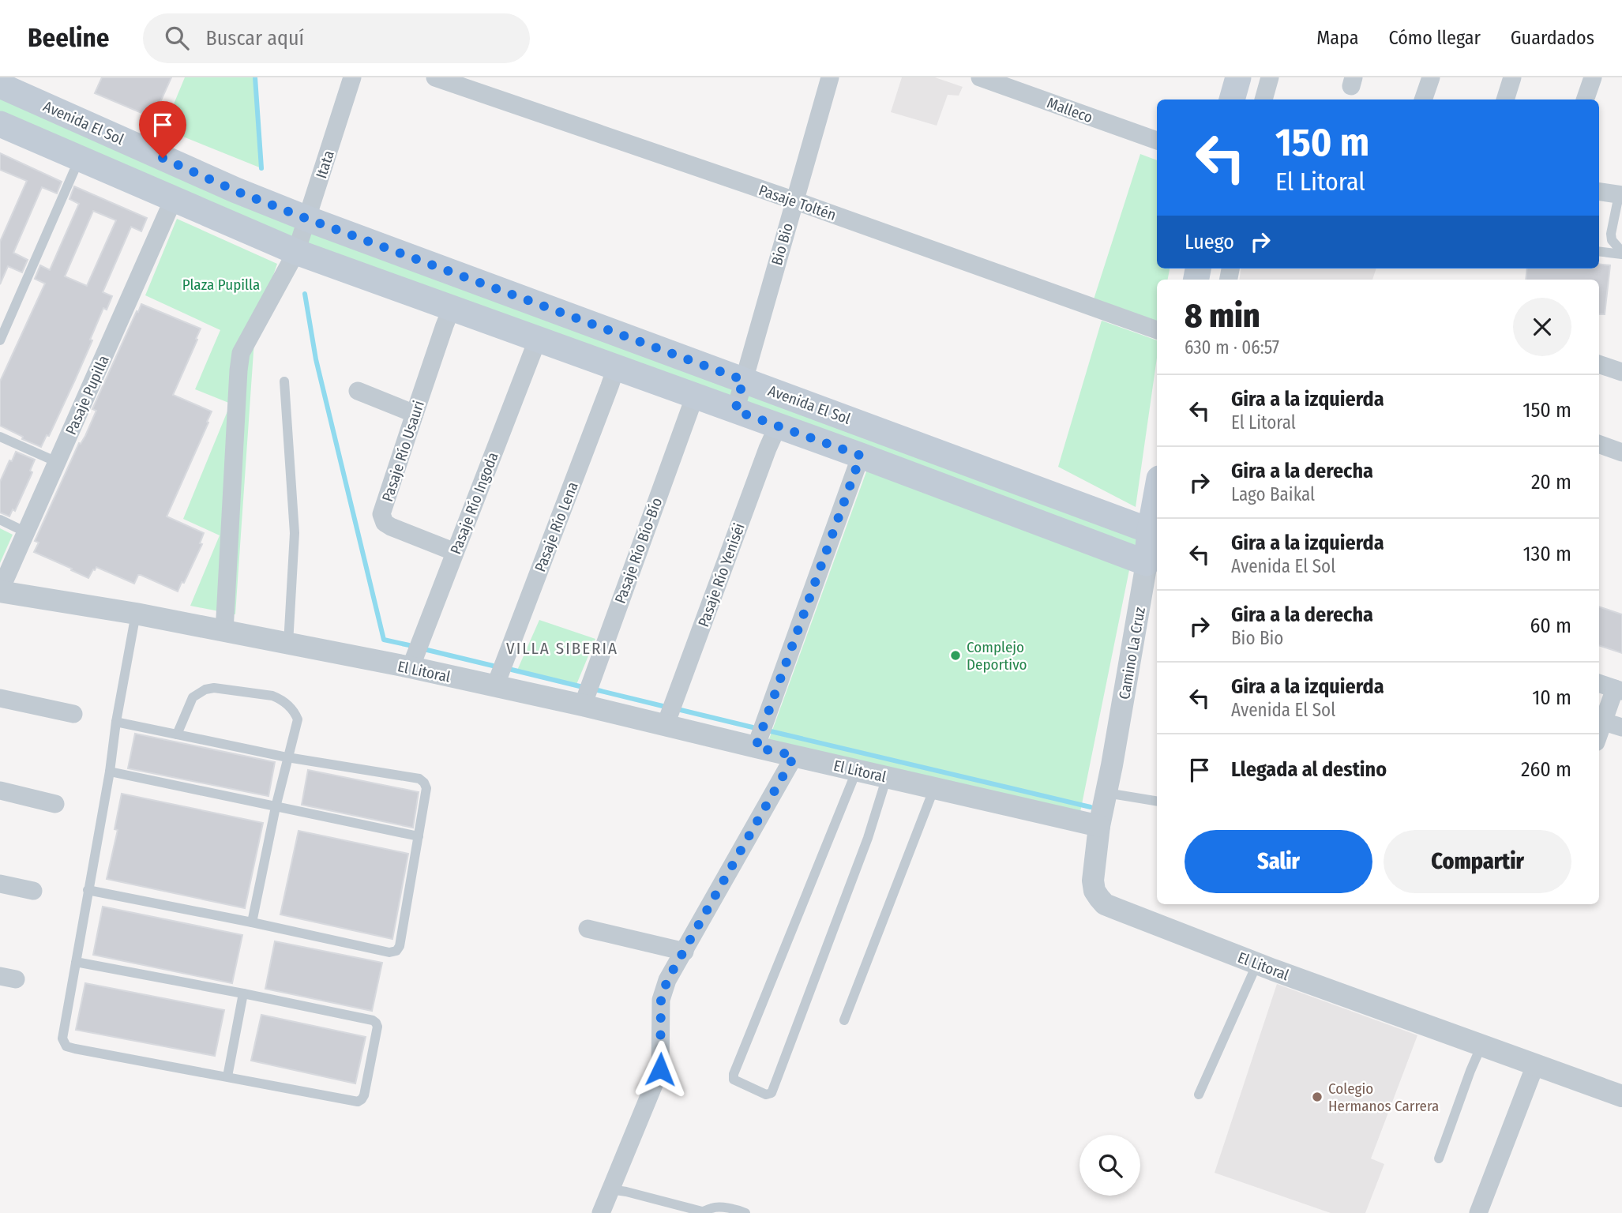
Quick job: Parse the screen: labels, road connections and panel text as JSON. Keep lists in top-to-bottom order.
{
  "streets": {
    "main road": ["Avenida El Sol", "Camino La Cruz"],
    "street": [
      "Malleco",
      "Itata",
      "Pasaje Toltén",
      "Bio Bio",
      "Pasaje Pupilla",
      "Pasaje Río Usauri",
      "Pasaje Río Ingoda",
      "Pasaje Río Lena",
      "Pasaje Río Bío-Bío",
      "Pasaje Río Yeniséi",
      "El Litoral"
    ]
  },
  "crossings": [
    ["Avenida El Sol", "Itata"],
    ["Avenida El Sol", "Bio Bio"],
    ["Avenida El Sol", "Pasaje Pupilla"],
    ["Avenida El Sol", "Pasaje Río Usauri"],
    ["Avenida El Sol", "Pasaje Río Ingoda"],
    ["Avenida El Sol", "Pasaje Río Lena"],
    ["Avenida El Sol", "Pasaje Río Bío-Bío"],
    ["Avenida El Sol", "Pasaje Río Yeniséi"],
    ["Avenida El Sol", "Camino La Cruz"],
    ["Itata", "El Litoral"],
    ["Pasaje Toltén", "Bio Bio"],
    ["Pasaje Pupilla", "El Litoral"],
    ["Pasaje Río Usauri", "Pasaje Río Ingoda"],
    ["Pasaje Río Ingoda", "El Litoral"],
    ["Pasaje Río Lena", "El Litoral"],
    ["Pasaje Río Bío-Bío", "El Litoral"],
    ["Pasaje Río Yeniséi", "El Litoral"],
    ["Camino La Cruz", "El Litoral"]
  ],
  "districts": ["VILLA SIBERIA"],
  "parks": ["Plaza Pupilla"],
  "places": ["Complejo Deportivo", "Colegio Hermanos Carrera"],
  "page": {
    "header": "Beeline",
    "search": "Buscar aquí",
    "nav": ["Mapa", "Cómo llegar", "Guardados"],
    "turn": ["150 m", "El Litoral"],
    "then": "Luego",
    "heading": ["8 min", "630 m · 06:57"],
    "list": [
      {
        "name": "Gira a la izquierda",
        "note": "El Litoral",
        "value": "150 m"
      },
      {
        "name": "Gira a la derecha",
        "note": "Lago Baikal",
        "value": "20 m"
      },
      {
        "name": "Gira a la izquierda",
        "note": "Avenida El Sol",
        "value": "130 m"
      },
      {
        "name": "Gira a la derecha",
        "note": "Bio Bio",
        "value": "60 m"
      },
      {
        "name": "Gira a la izquierda",
        "note": "Avenida El Sol",
        "value": "10 m"
      },
      {
        "name": "Llegada al destino",
        "value": "260 m"
      }
    ],
    "buttons": ["Salir", "Compartir"]
  }
}
